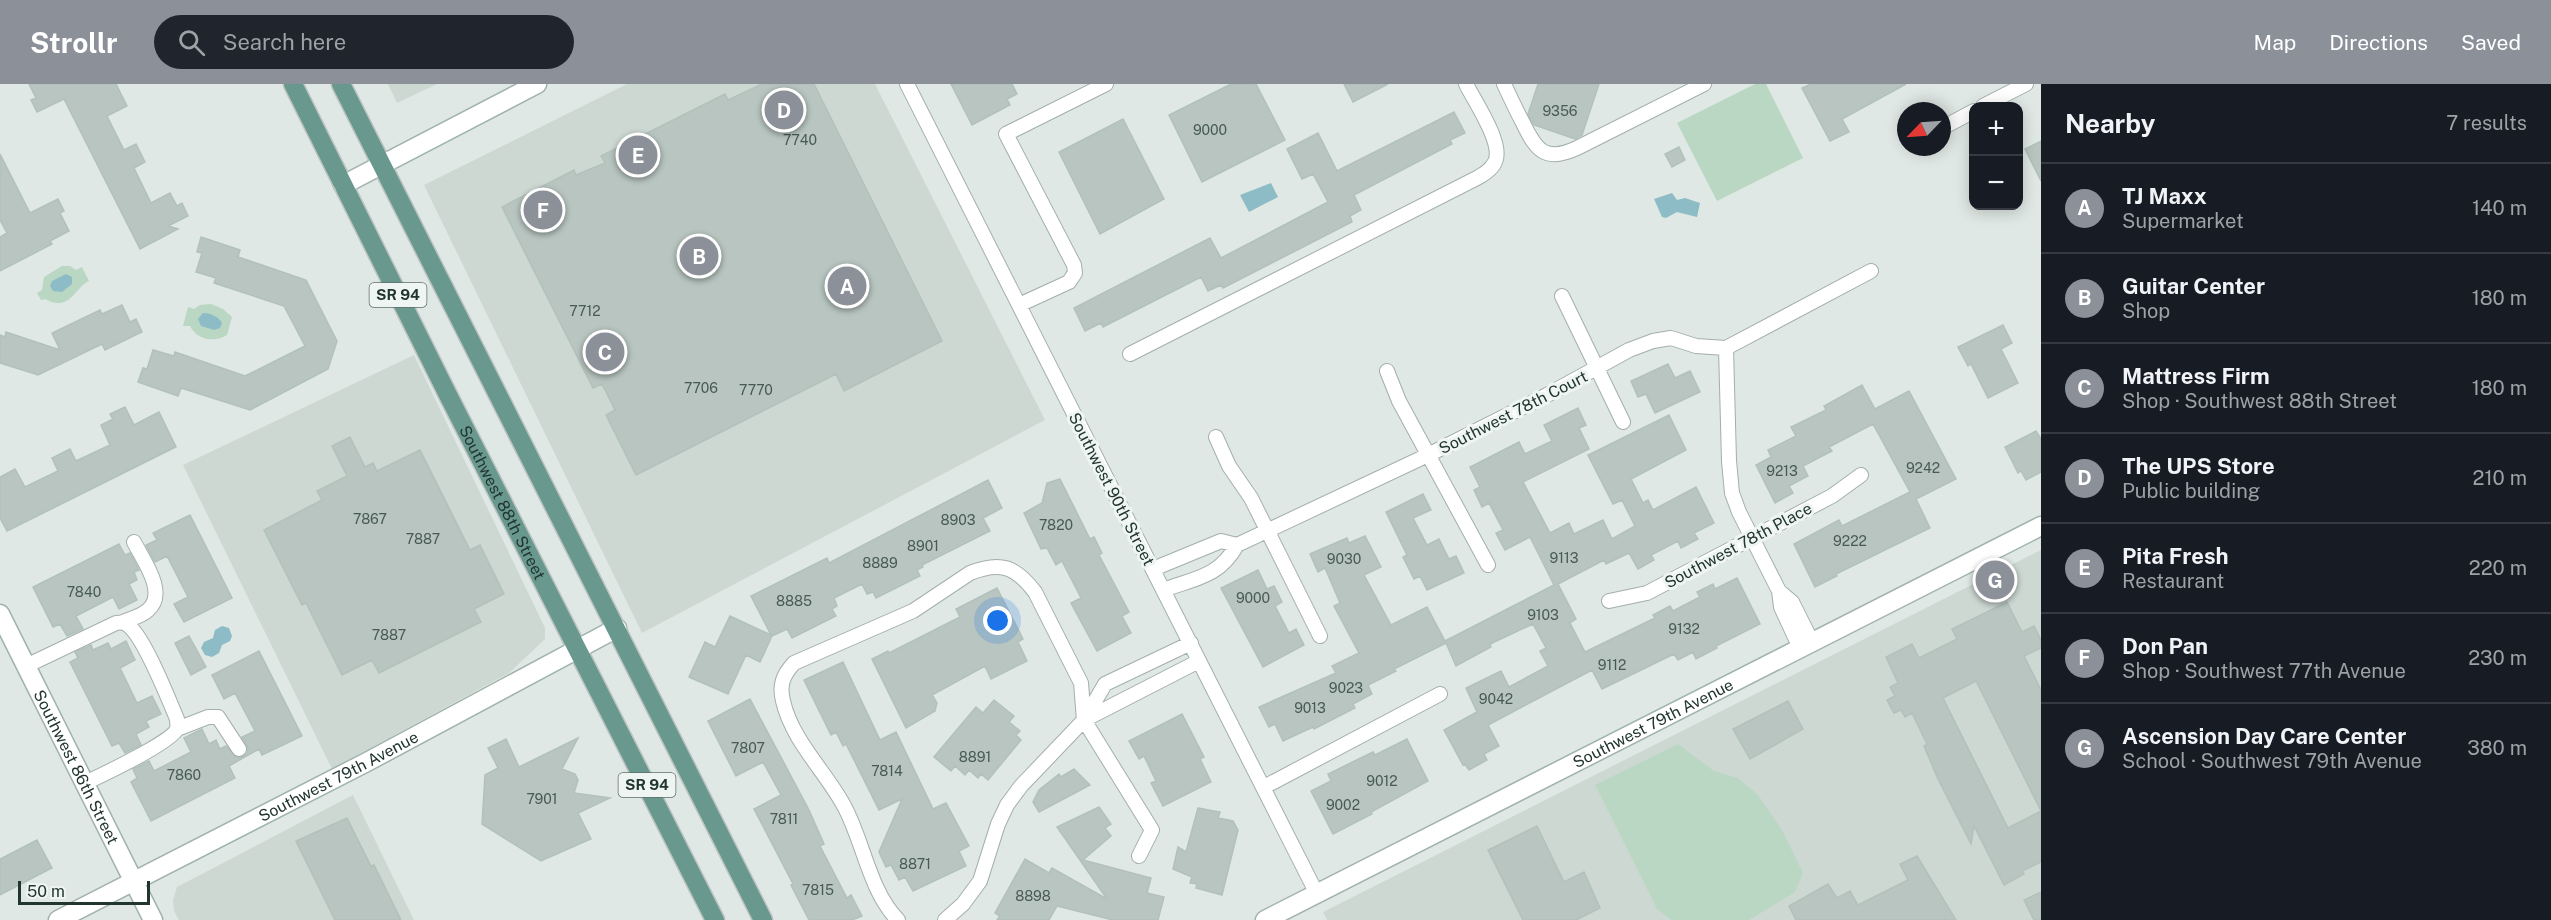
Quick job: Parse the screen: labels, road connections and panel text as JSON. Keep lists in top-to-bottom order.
{
  "streets": {
    "main road": ["SR 94", "Southwest 88th Street"],
    "street": [
      "Southwest 78th Court",
      "Southwest 90th Street",
      "Southwest 78th Place",
      "Southwest 79th Avenue",
      "Southwest 86th Street"
    ]
  },
  "crossings": [
    ["SR 94", "Southwest 79th Avenue"],
    ["Southwest 78th Court", "Southwest 90th Street"],
    ["Southwest 90th Street", "Southwest 79th Avenue"],
    ["Southwest 88th Street", "Southwest 79th Avenue"],
    ["Southwest 79th Avenue", "Southwest 86th Street"]
  ],
  "house_numbers": [
    "9356",
    "9000",
    "7740",
    "7712",
    "7706",
    "7770",
    "9242",
    "9213",
    "7867",
    "8903",
    "7820",
    "7887",
    "9222",
    "8901",
    "9113",
    "9030",
    "8889",
    "7840",
    "9000",
    "8885",
    "9103",
    "9132",
    "7887",
    "9112",
    "9023",
    "9042",
    "9013",
    "7807",
    "8891",
    "7814",
    "7860",
    "9012",
    "7901",
    "9002",
    "7811",
    "8871",
    "7815",
    "8898"
  ],
  "scale_bar": "50 m",
  "north": "bottom left",
  "page": {
    "header": "Strollr",
    "search": "Search here",
    "nav": ["Map", "Directions", "Saved"],
    "heading": ["Nearby", "7 results"],
    "pins": [
      "D",
      "E",
      "F",
      "B",
      "A",
      "C",
      "G"
    ],
    "map_buttons": ["+", "−"],
    "list": [
      {
        "mark": "A",
        "name": "TJ Maxx",
        "note": "Supermarket",
        "value": "140 m"
      },
      {
        "mark": "B",
        "name": "Guitar Center",
        "note": "Shop",
        "value": "180 m"
      },
      {
        "mark": "C",
        "name": "Mattress Firm",
        "note": "Shop · Southwest 88th Street",
        "value": "180 m"
      },
      {
        "mark": "D",
        "name": "The UPS Store",
        "note": "Public building",
        "value": "210 m"
      },
      {
        "mark": "E",
        "name": "Pita Fresh",
        "note": "Restaurant",
        "value": "220 m"
      },
      {
        "mark": "F",
        "name": "Don Pan",
        "note": "Shop · Southwest 77th Avenue",
        "value": "230 m"
      },
      {
        "mark": "G",
        "name": "Ascension Day Care Center",
        "note": "School · Southwest 79th Avenue",
        "value": "380 m"
      }
    ],
    "scale": "50 m"
  }
}
